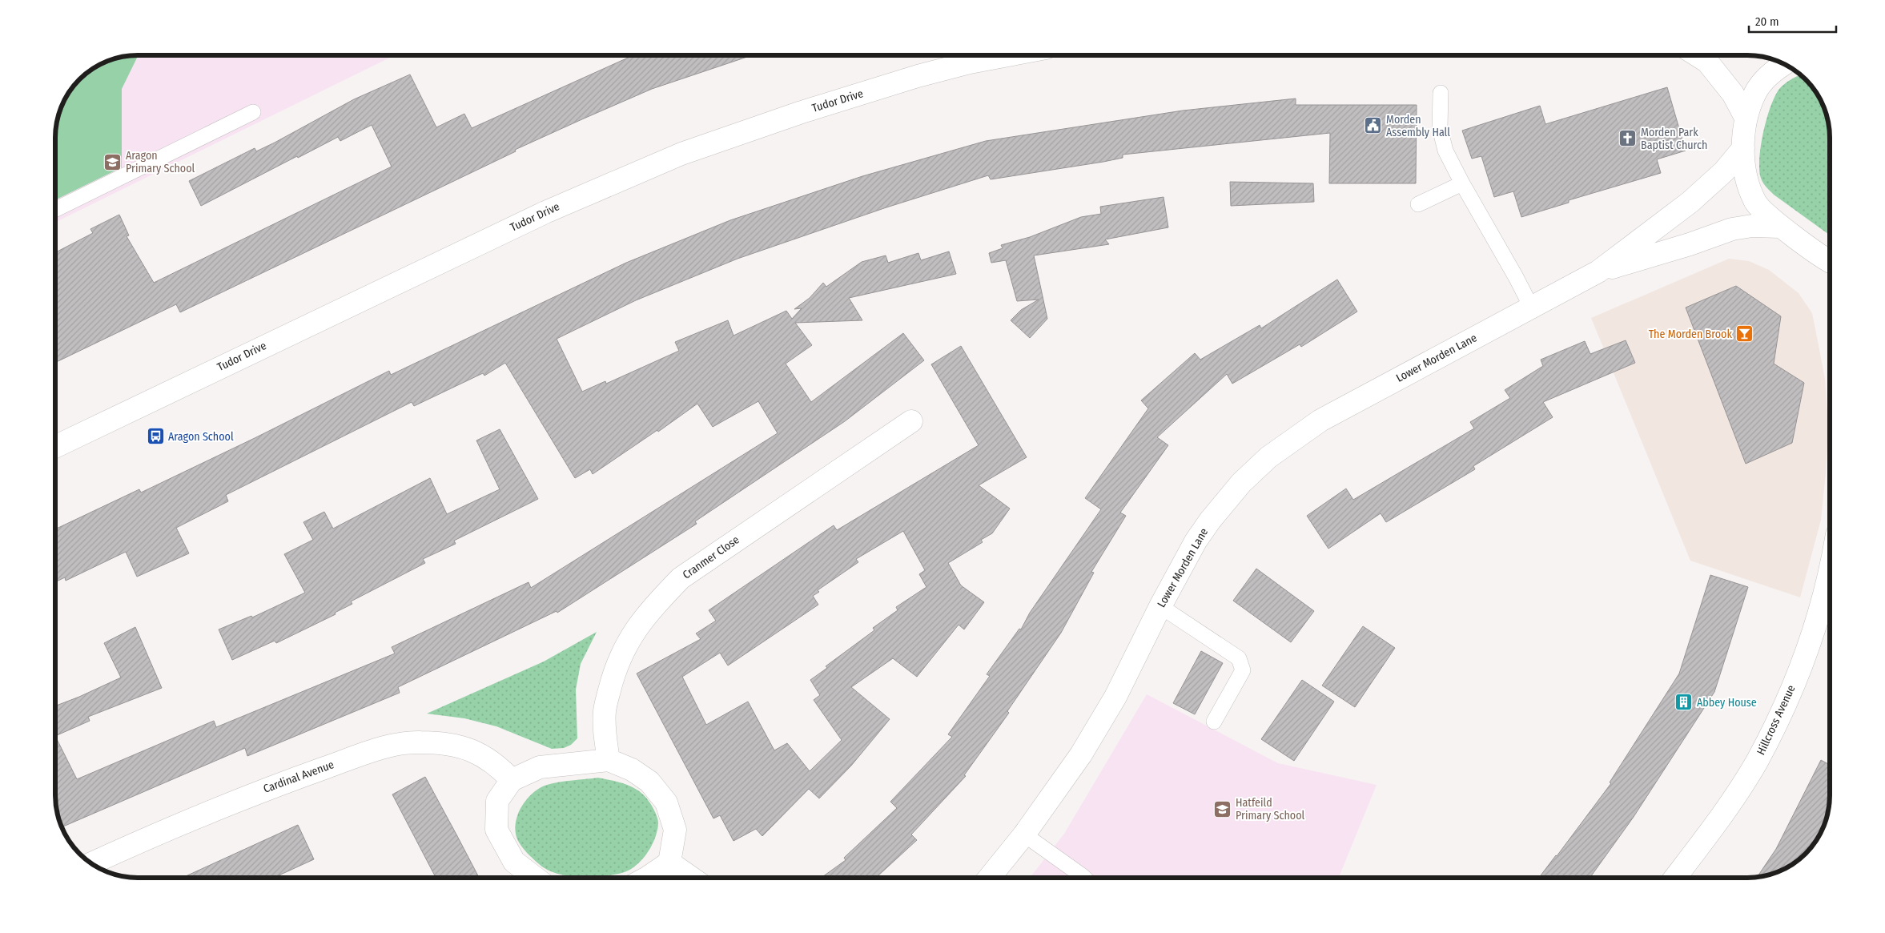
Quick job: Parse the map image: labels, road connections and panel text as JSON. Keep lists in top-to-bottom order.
{
  "streets": {
    "street": [
      "Tudor Drive",
      "Lower Morden Lane",
      "Cranmer Close",
      "Hillcross Avenue",
      "Cardinal Avenue"
    ]
  },
  "places": {
    "public building": ["Morden Assembly Hall"],
    "church": ["Morden Park Baptist Church"],
    "school or university": ["Aragon Primary School", "Hatfeild Primary School"],
    "bar": ["The Morden Brook"],
    "bus stop": ["Aragon School"],
    "building": ["Abbey House"]
  },
  "scale_bar": "20 m"
}
